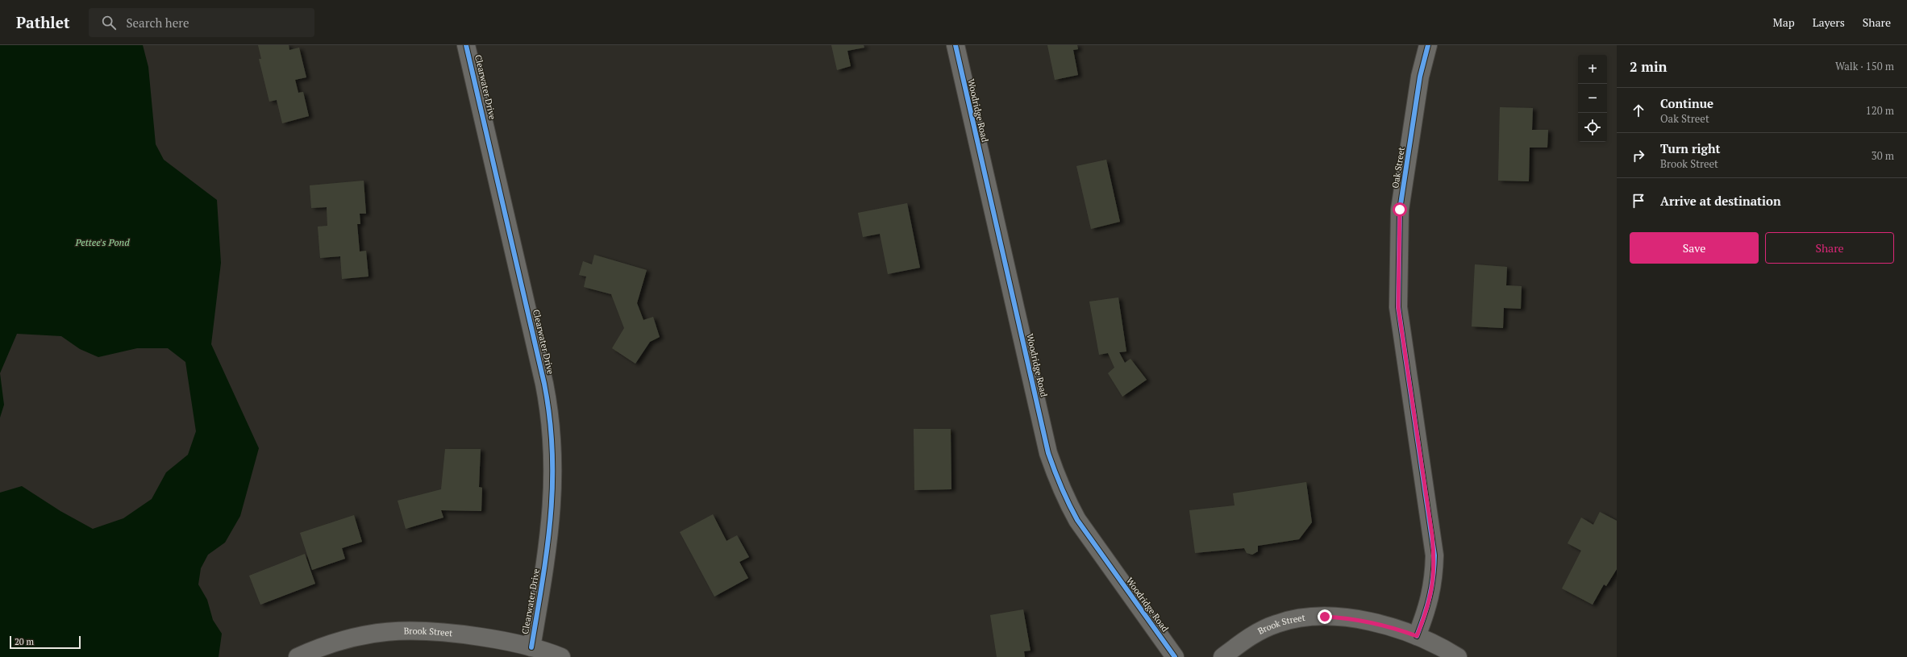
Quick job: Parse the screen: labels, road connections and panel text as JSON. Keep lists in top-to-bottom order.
{
  "streets": {
    "street": [
      "Clearwater Drive",
      "Woodridge Road",
      "Oak Street",
      "Brook Street"
    ]
  },
  "crossings": [
    ["Clearwater Drive", "Brook Street"],
    ["Oak Street", "Brook Street"]
  ],
  "water": ["Pettee's Pond"],
  "scale_bar": "20 m",
  "page": {
    "header": "Pathlet",
    "search": "Search here",
    "nav": ["Map", "Layers", "Share"],
    "heading": ["2 min", "Walk · 150 m"],
    "map_buttons": ["+", "−"],
    "list": [
      ["Continue", "Oak Street", "120 m"],
      ["Turn right", "Brook Street", "30 m"],
      "Arrive at destination"
    ],
    "buttons": ["Save", "Share"],
    "scale": "20 m"
  }
}
